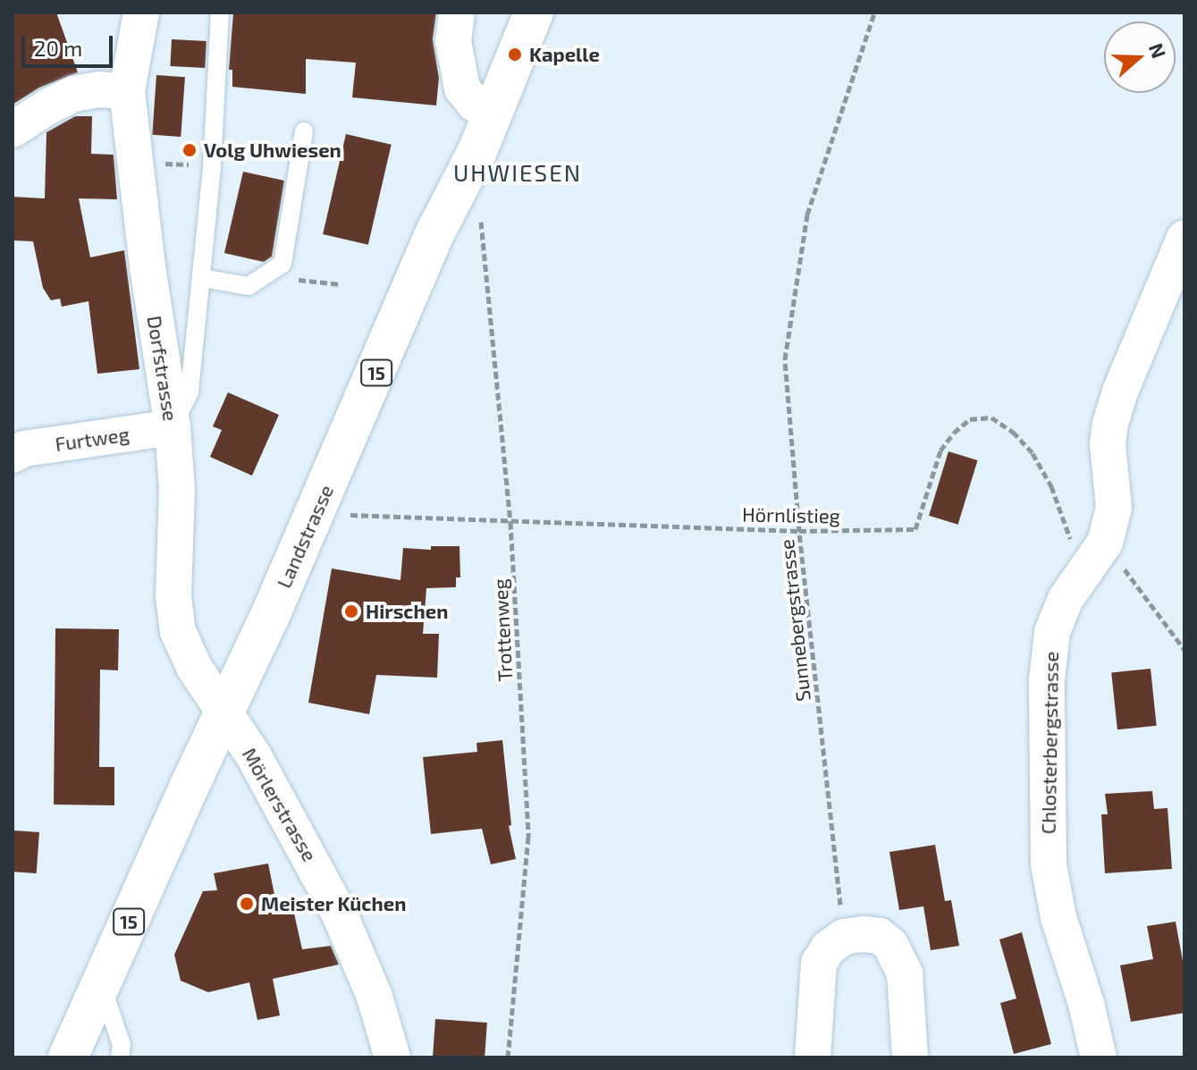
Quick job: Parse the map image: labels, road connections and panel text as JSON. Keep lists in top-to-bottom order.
{
  "streets": {
    "main road": ["15", "Landstrasse"],
    "street": [
      "Dorfstrasse",
      "Furtweg",
      "Chlosterbergstrasse",
      "Mörlerstrasse"
    ],
    "path": ["Hörnlistieg", "Sunnebergstrasse", "Trottenweg"]
  },
  "crossings": [
    ["Dorfstrasse", "Furtweg"],
    ["Dorfstrasse", "Landstrasse"],
    ["Dorfstrasse", "Mörlerstrasse"],
    ["Hörnlistieg", "Sunnebergstrasse"],
    ["Hörnlistieg", "Trottenweg"],
    ["Hörnlistieg", "Chlosterbergstrasse"],
    ["Landstrasse", "Mörlerstrasse"]
  ],
  "districts": ["UHWIESEN"],
  "places": [
    "Kapelle",
    "Volg Uhwiesen",
    "Hirschen",
    "Meister Küchen"
  ],
  "scale_bar": "20 m",
  "north": "right"
}
